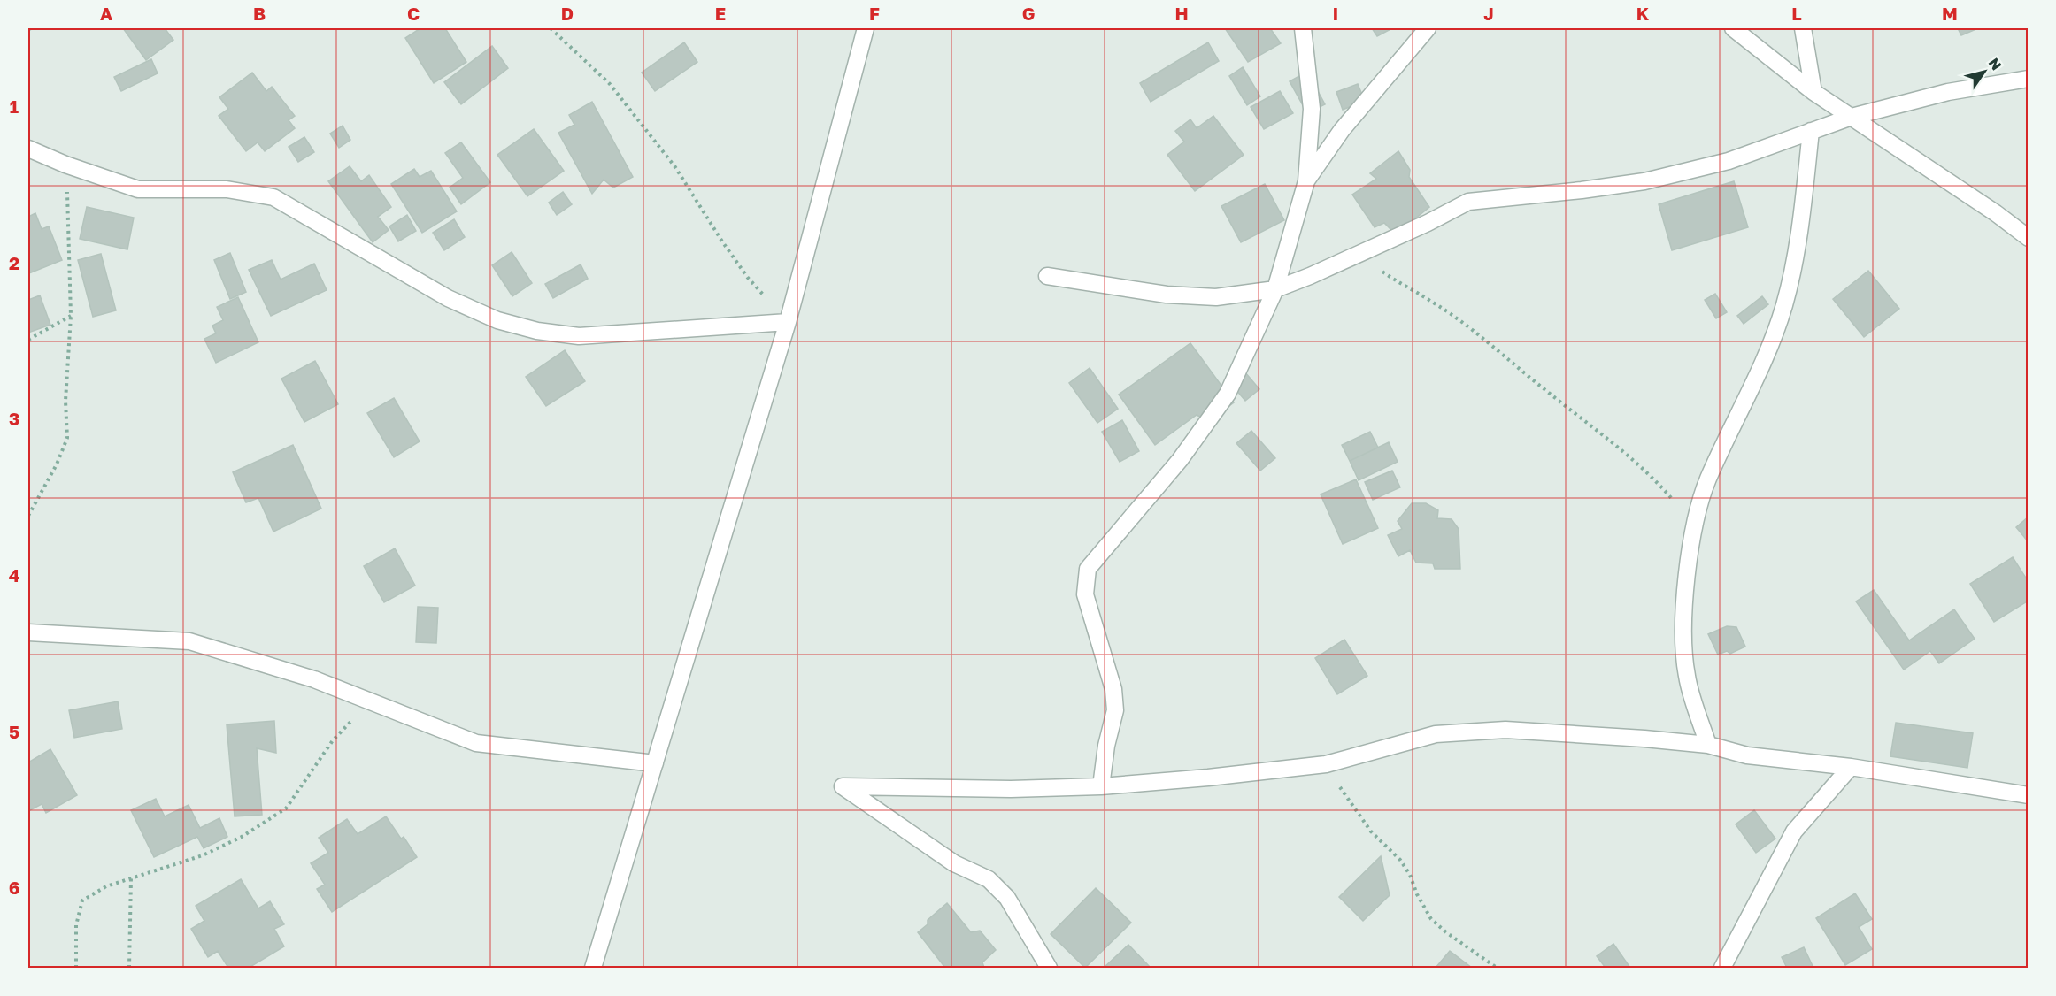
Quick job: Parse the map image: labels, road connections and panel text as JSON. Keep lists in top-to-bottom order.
{
  "north": "top right",
  "grid": {
    "columns": [
      "A",
      "B",
      "C",
      "D",
      "E",
      "F",
      "G",
      "H",
      "I",
      "J",
      "K",
      "L",
      "M"
    ],
    "rows": [
      "1",
      "2",
      "3",
      "4",
      "5",
      "6"
    ]
  }
}
